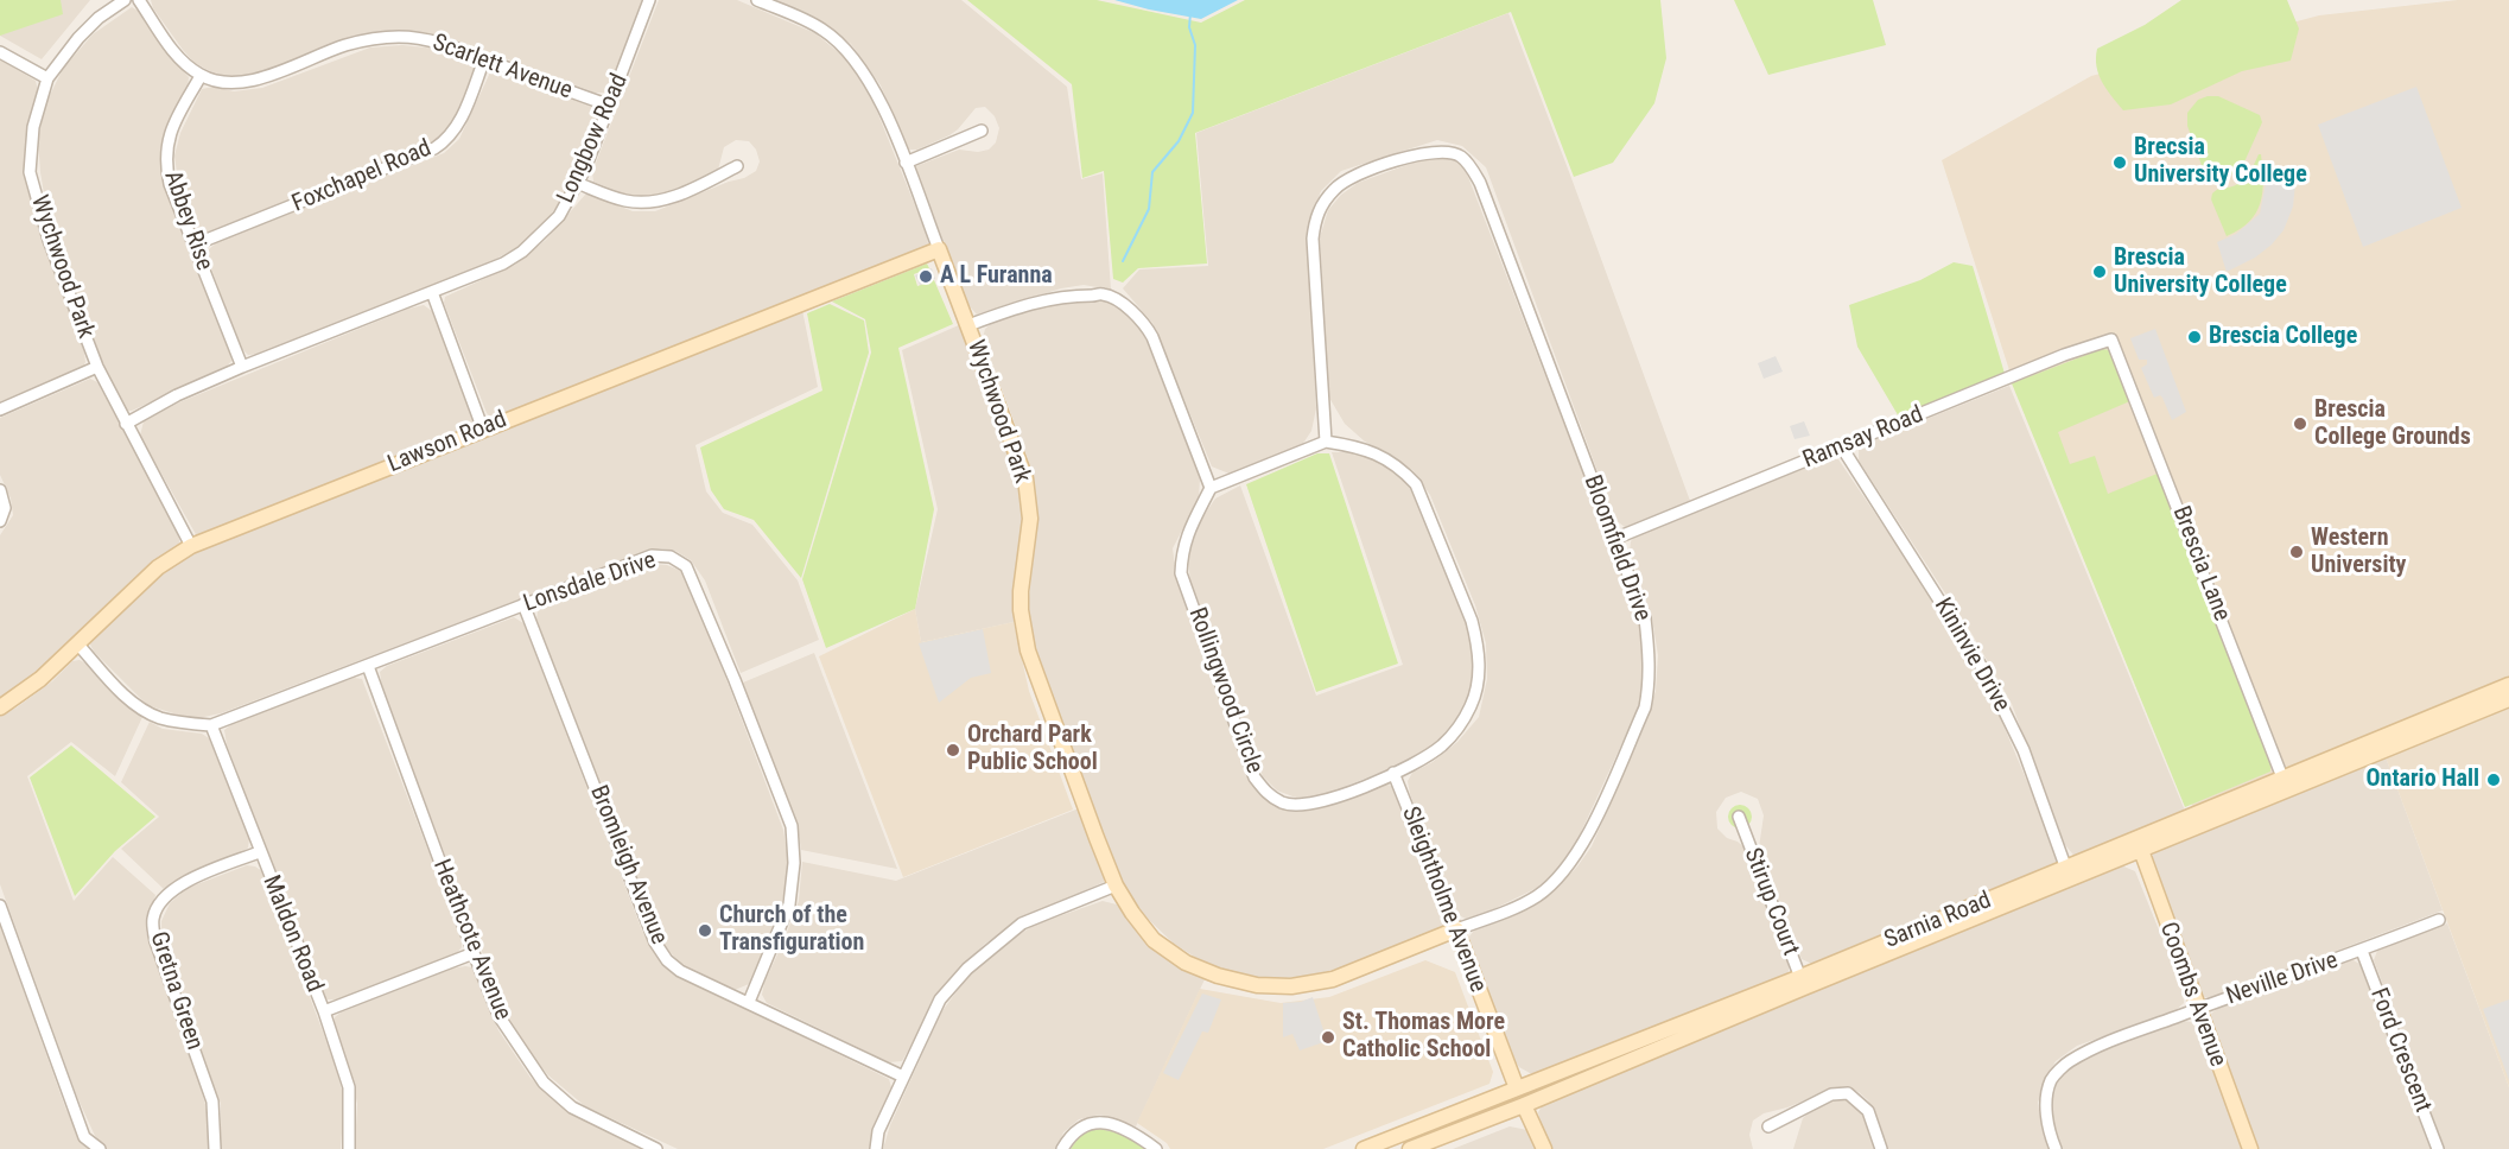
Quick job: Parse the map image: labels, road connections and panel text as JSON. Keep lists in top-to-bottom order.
{
  "streets": {
    "street": [
      "Scarlett Avenue",
      "Longbow Road",
      "Foxchapel Road",
      "Abbey Rise",
      "Wychwood Park",
      "Ramsay Road",
      "Lawson Road",
      "Bloomfield Drive",
      "Brescia Lane",
      "Lonsdale Drive",
      "Kininvie Drive",
      "Rollingwood Circle",
      "Bromleigh Avenue",
      "Sleightholme Avenue",
      "Stirup Court",
      "Sarnia Road",
      "Maldon Road",
      "Heathcote Avenue",
      "Neville Drive",
      "Gretna Green",
      "Coombs Avenue",
      "Ford Crescent"
    ]
  },
  "crossings": [
    ["Scarlett Avenue", "Longbow Road"],
    ["Scarlett Avenue", "Foxchapel Road"],
    ["Scarlett Avenue", "Abbey Rise"],
    ["Longbow Road", "Abbey Rise"],
    ["Longbow Road", "Wychwood Park"],
    ["Foxchapel Road", "Abbey Rise"],
    ["Wychwood Park", "Lawson Road"],
    ["Wychwood Park", "Bloomfield Drive"],
    ["Ramsay Road", "Bloomfield Drive"],
    ["Ramsay Road", "Brescia Lane"],
    ["Ramsay Road", "Kininvie Drive"],
    ["Lawson Road", "Lonsdale Drive"],
    ["Bloomfield Drive", "Rollingwood Circle"],
    ["Bloomfield Drive", "Sleightholme Avenue"],
    ["Brescia Lane", "Sarnia Road"],
    ["Lonsdale Drive", "Bromleigh Avenue"],
    ["Lonsdale Drive", "Maldon Road"],
    ["Lonsdale Drive", "Heathcote Avenue"],
    ["Kininvie Drive", "Sarnia Road"],
    ["Rollingwood Circle", "Sleightholme Avenue"],
    ["Sleightholme Avenue", "Sarnia Road"],
    ["Stirup Court", "Sarnia Road"],
    ["Sarnia Road", "Coombs Avenue"],
    ["Maldon Road", "Gretna Green"],
    ["Neville Drive", "Coombs Avenue"],
    ["Neville Drive", "Ford Crescent"]
  ],
  "places": [
    "Brecsia University College",
    "Brescia University College",
    "A L Furanna",
    "Brescia College",
    "Brescia College Grounds",
    "Western University",
    "Orchard Park Public School",
    "Ontario Hall",
    "Church of the Transfiguration",
    "St. Thomas More Catholic School"
  ]
}
